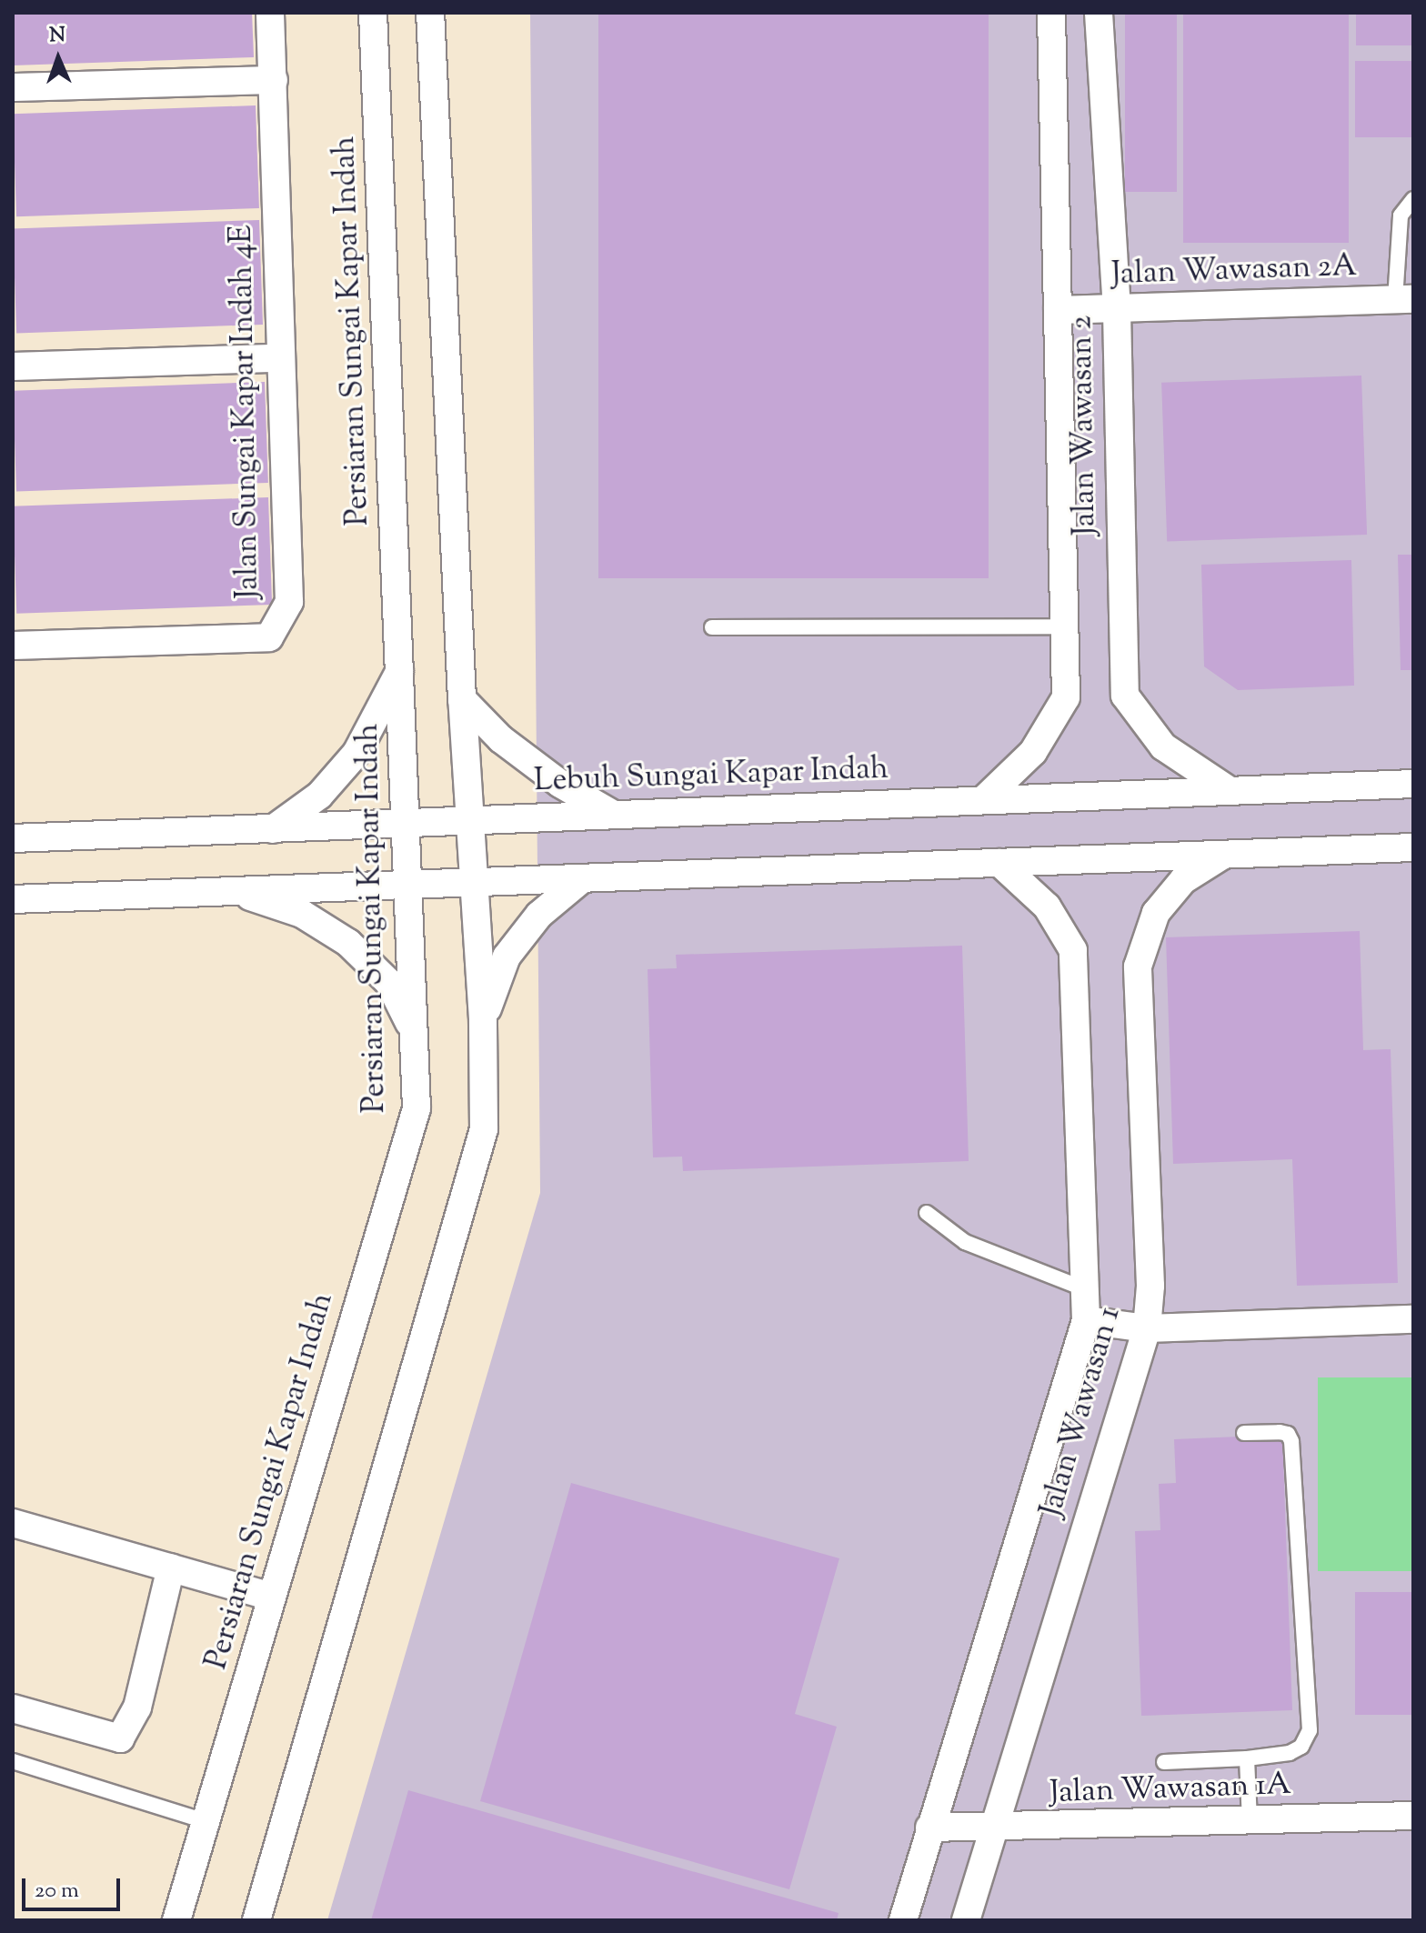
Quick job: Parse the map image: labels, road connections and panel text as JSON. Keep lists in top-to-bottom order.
{
  "streets": {
    "street": [
      "Jalan Wawasan 2A",
      "Persiaran Sungai Kapar Indah",
      "Jalan Sungai Kapar Indah 4E",
      "Jalan Wawasan 2",
      "Lebuh Sungai Kapar Indah",
      "Jalan Wawasan 1",
      "Jalan Wawasan 1A"
    ]
  },
  "crossings": [
    ["Jalan Wawasan 2A", "Jalan Wawasan 2"],
    ["Persiaran Sungai Kapar Indah", "Lebuh Sungai Kapar Indah"],
    ["Jalan Wawasan 2", "Lebuh Sungai Kapar Indah"],
    ["Jalan Wawasan 1", "Jalan Wawasan 1A"]
  ],
  "scale_bar": "20 m",
  "north": "top"
}
